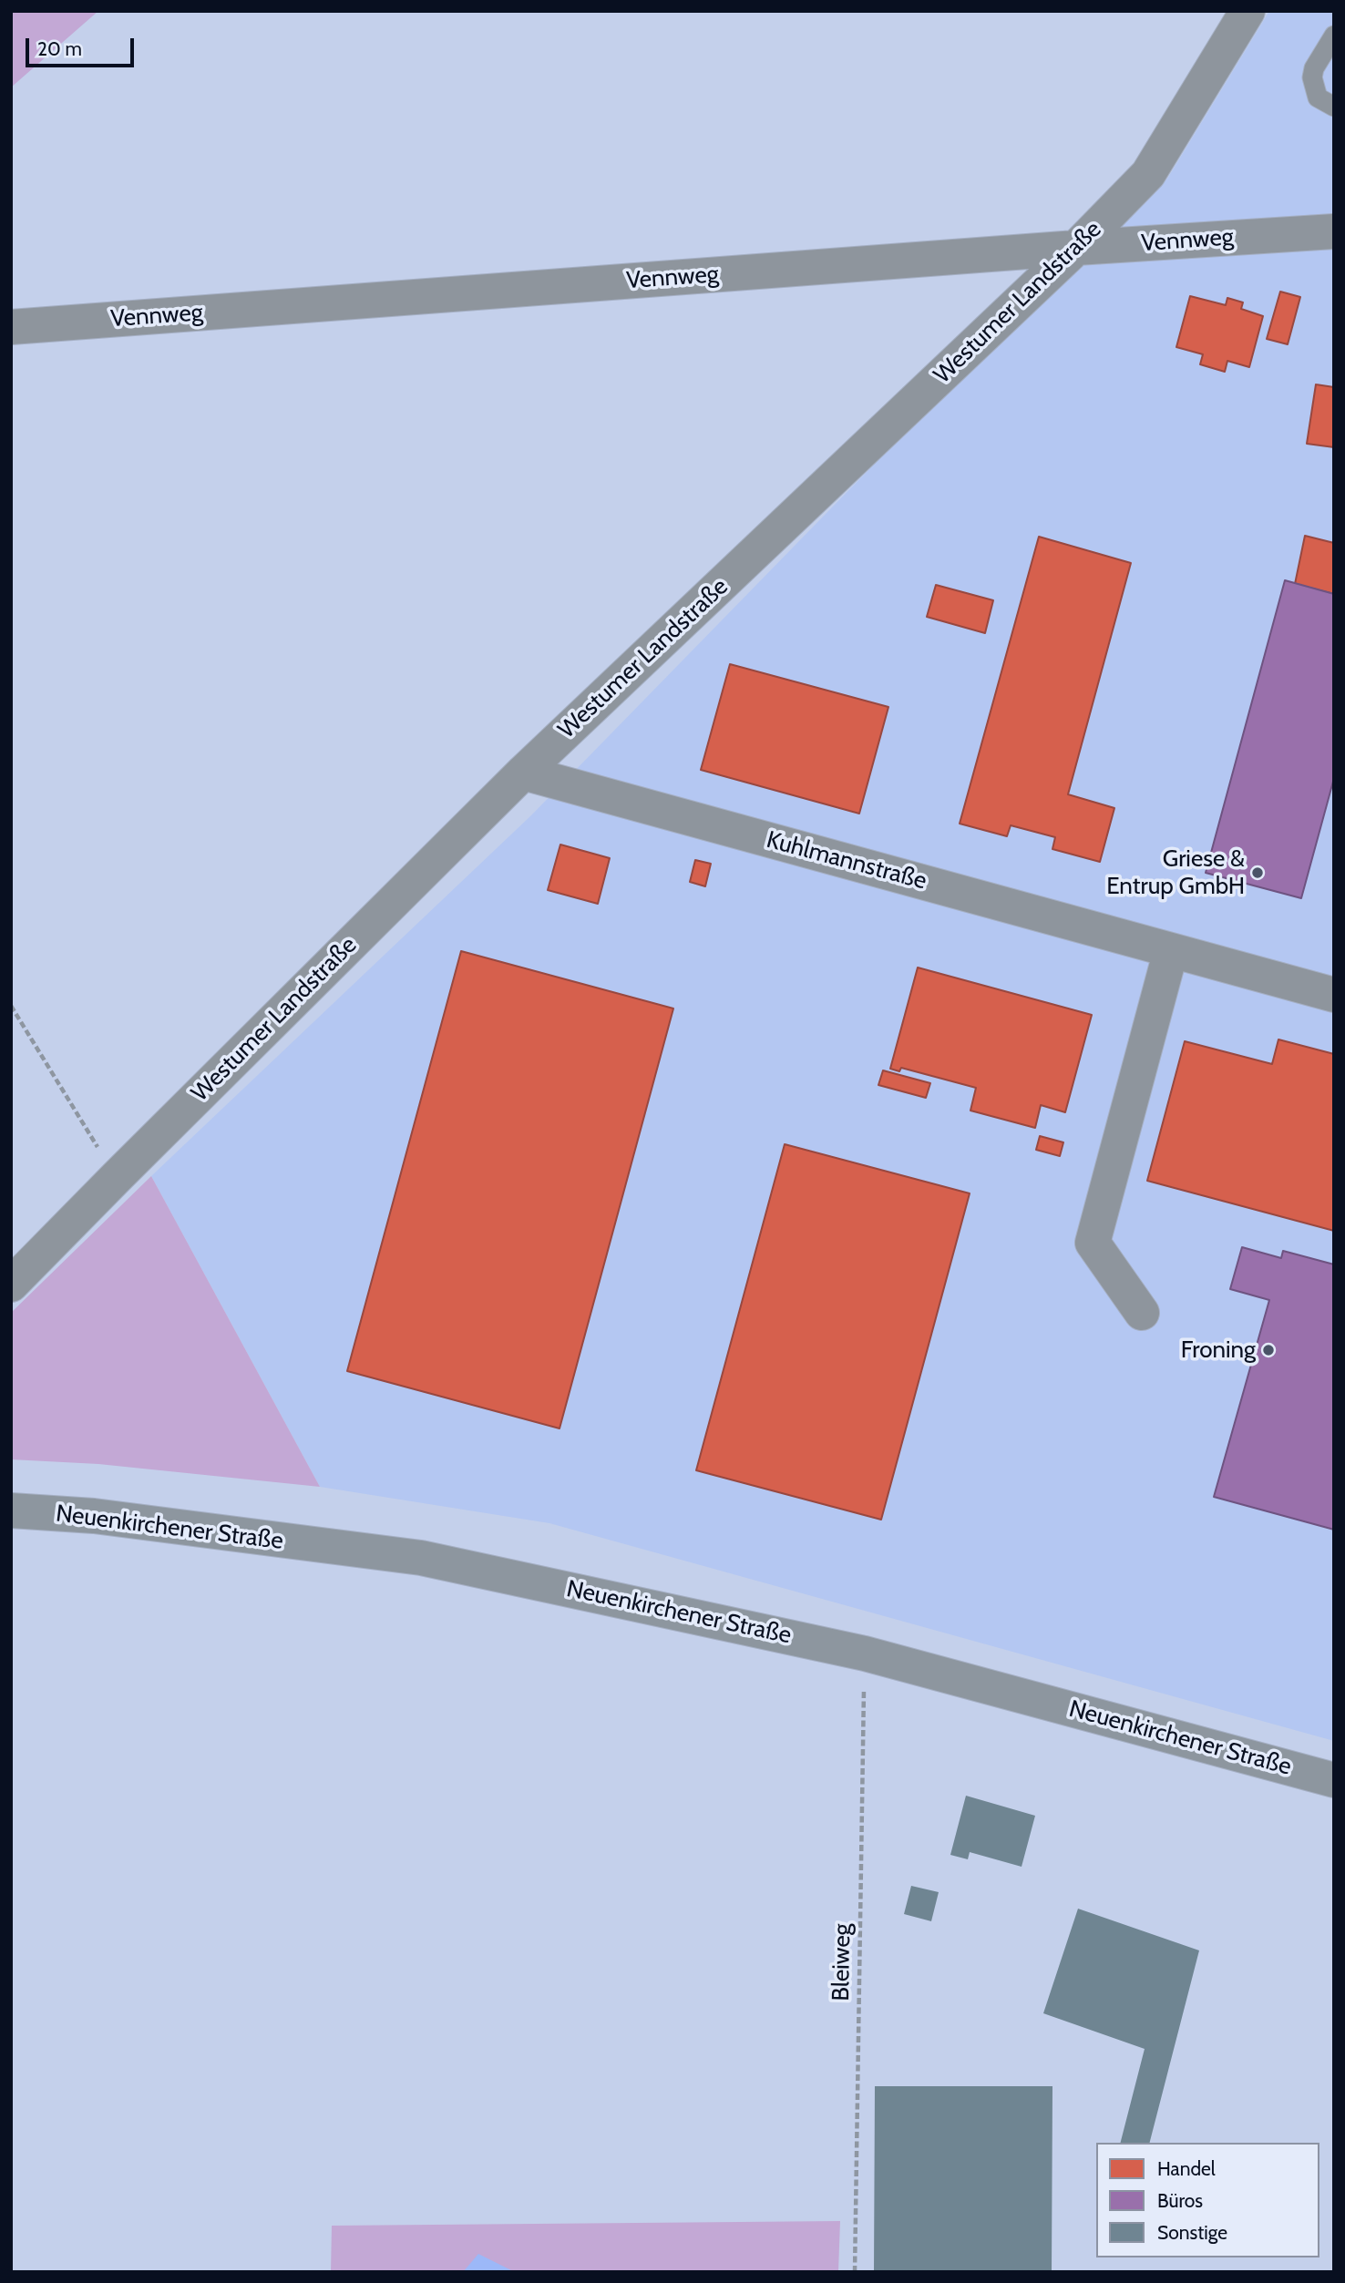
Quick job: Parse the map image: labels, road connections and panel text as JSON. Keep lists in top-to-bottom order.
{
  "streets": {
    "main road": ["Neuenkirchener Straße"],
    "street": ["Vennweg", "Westumer Landstraße", "Kuhlmannstraße"],
    "path": ["Bleiweg"]
  },
  "crossings": [
    ["Vennweg", "Westumer Landstraße"],
    ["Westumer Landstraße", "Kuhlmannstraße"],
    ["Neuenkirchener Straße", "Bleiweg"]
  ],
  "places": ["Griese & Entrup GmbH", "Froning"],
  "legend": ["Handel", "Büros", "Sonstige"],
  "scale_bar": "20 m"
}
